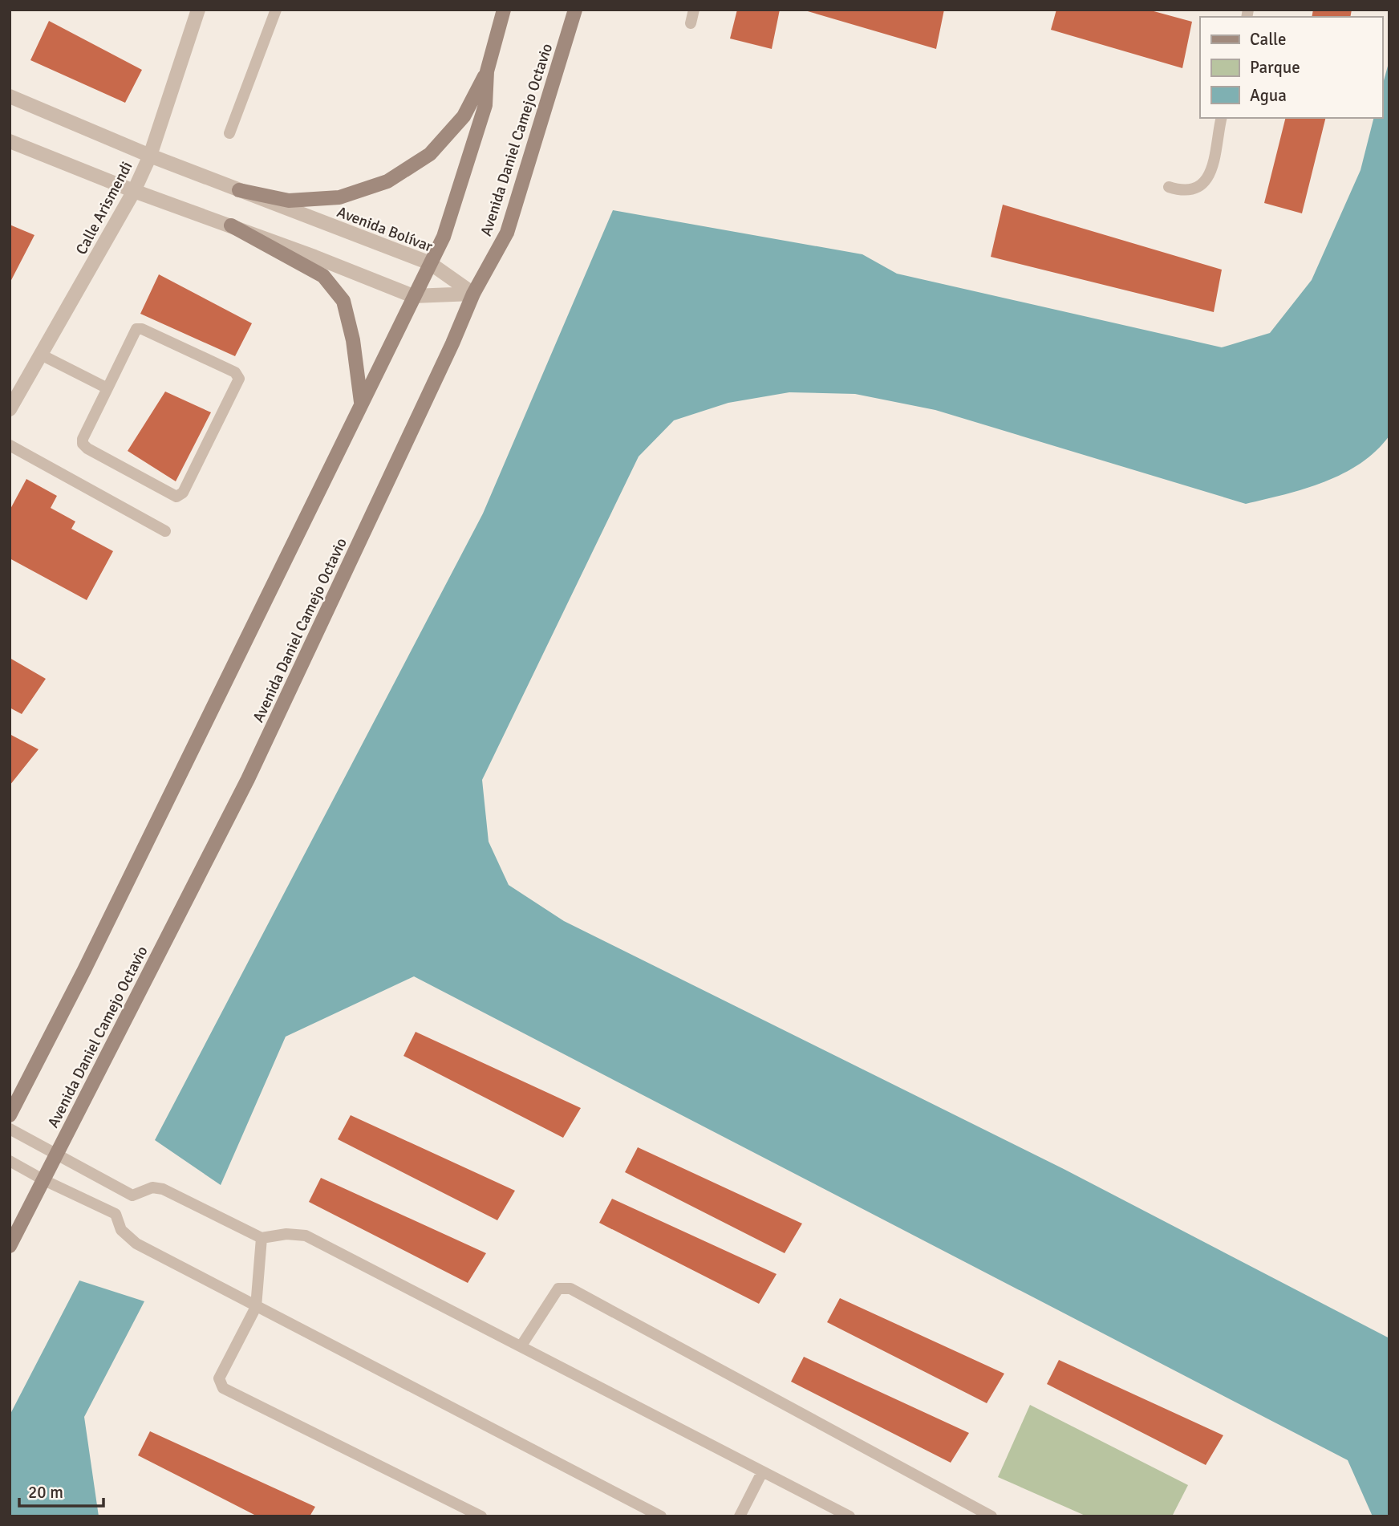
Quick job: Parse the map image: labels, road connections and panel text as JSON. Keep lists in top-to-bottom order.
{
  "streets": {
    "street": ["Avenida Daniel Camejo Octavio", "Calle Arismendi", "Avenida Bolívar"]
  },
  "crossings": [
    ["Avenida Daniel Camejo Octavio", "Avenida Bolívar"],
    ["Calle Arismendi", "Avenida Bolívar"]
  ],
  "legend": ["Calle", "Parque", "Agua"],
  "scale_bar": "20 m"
}
